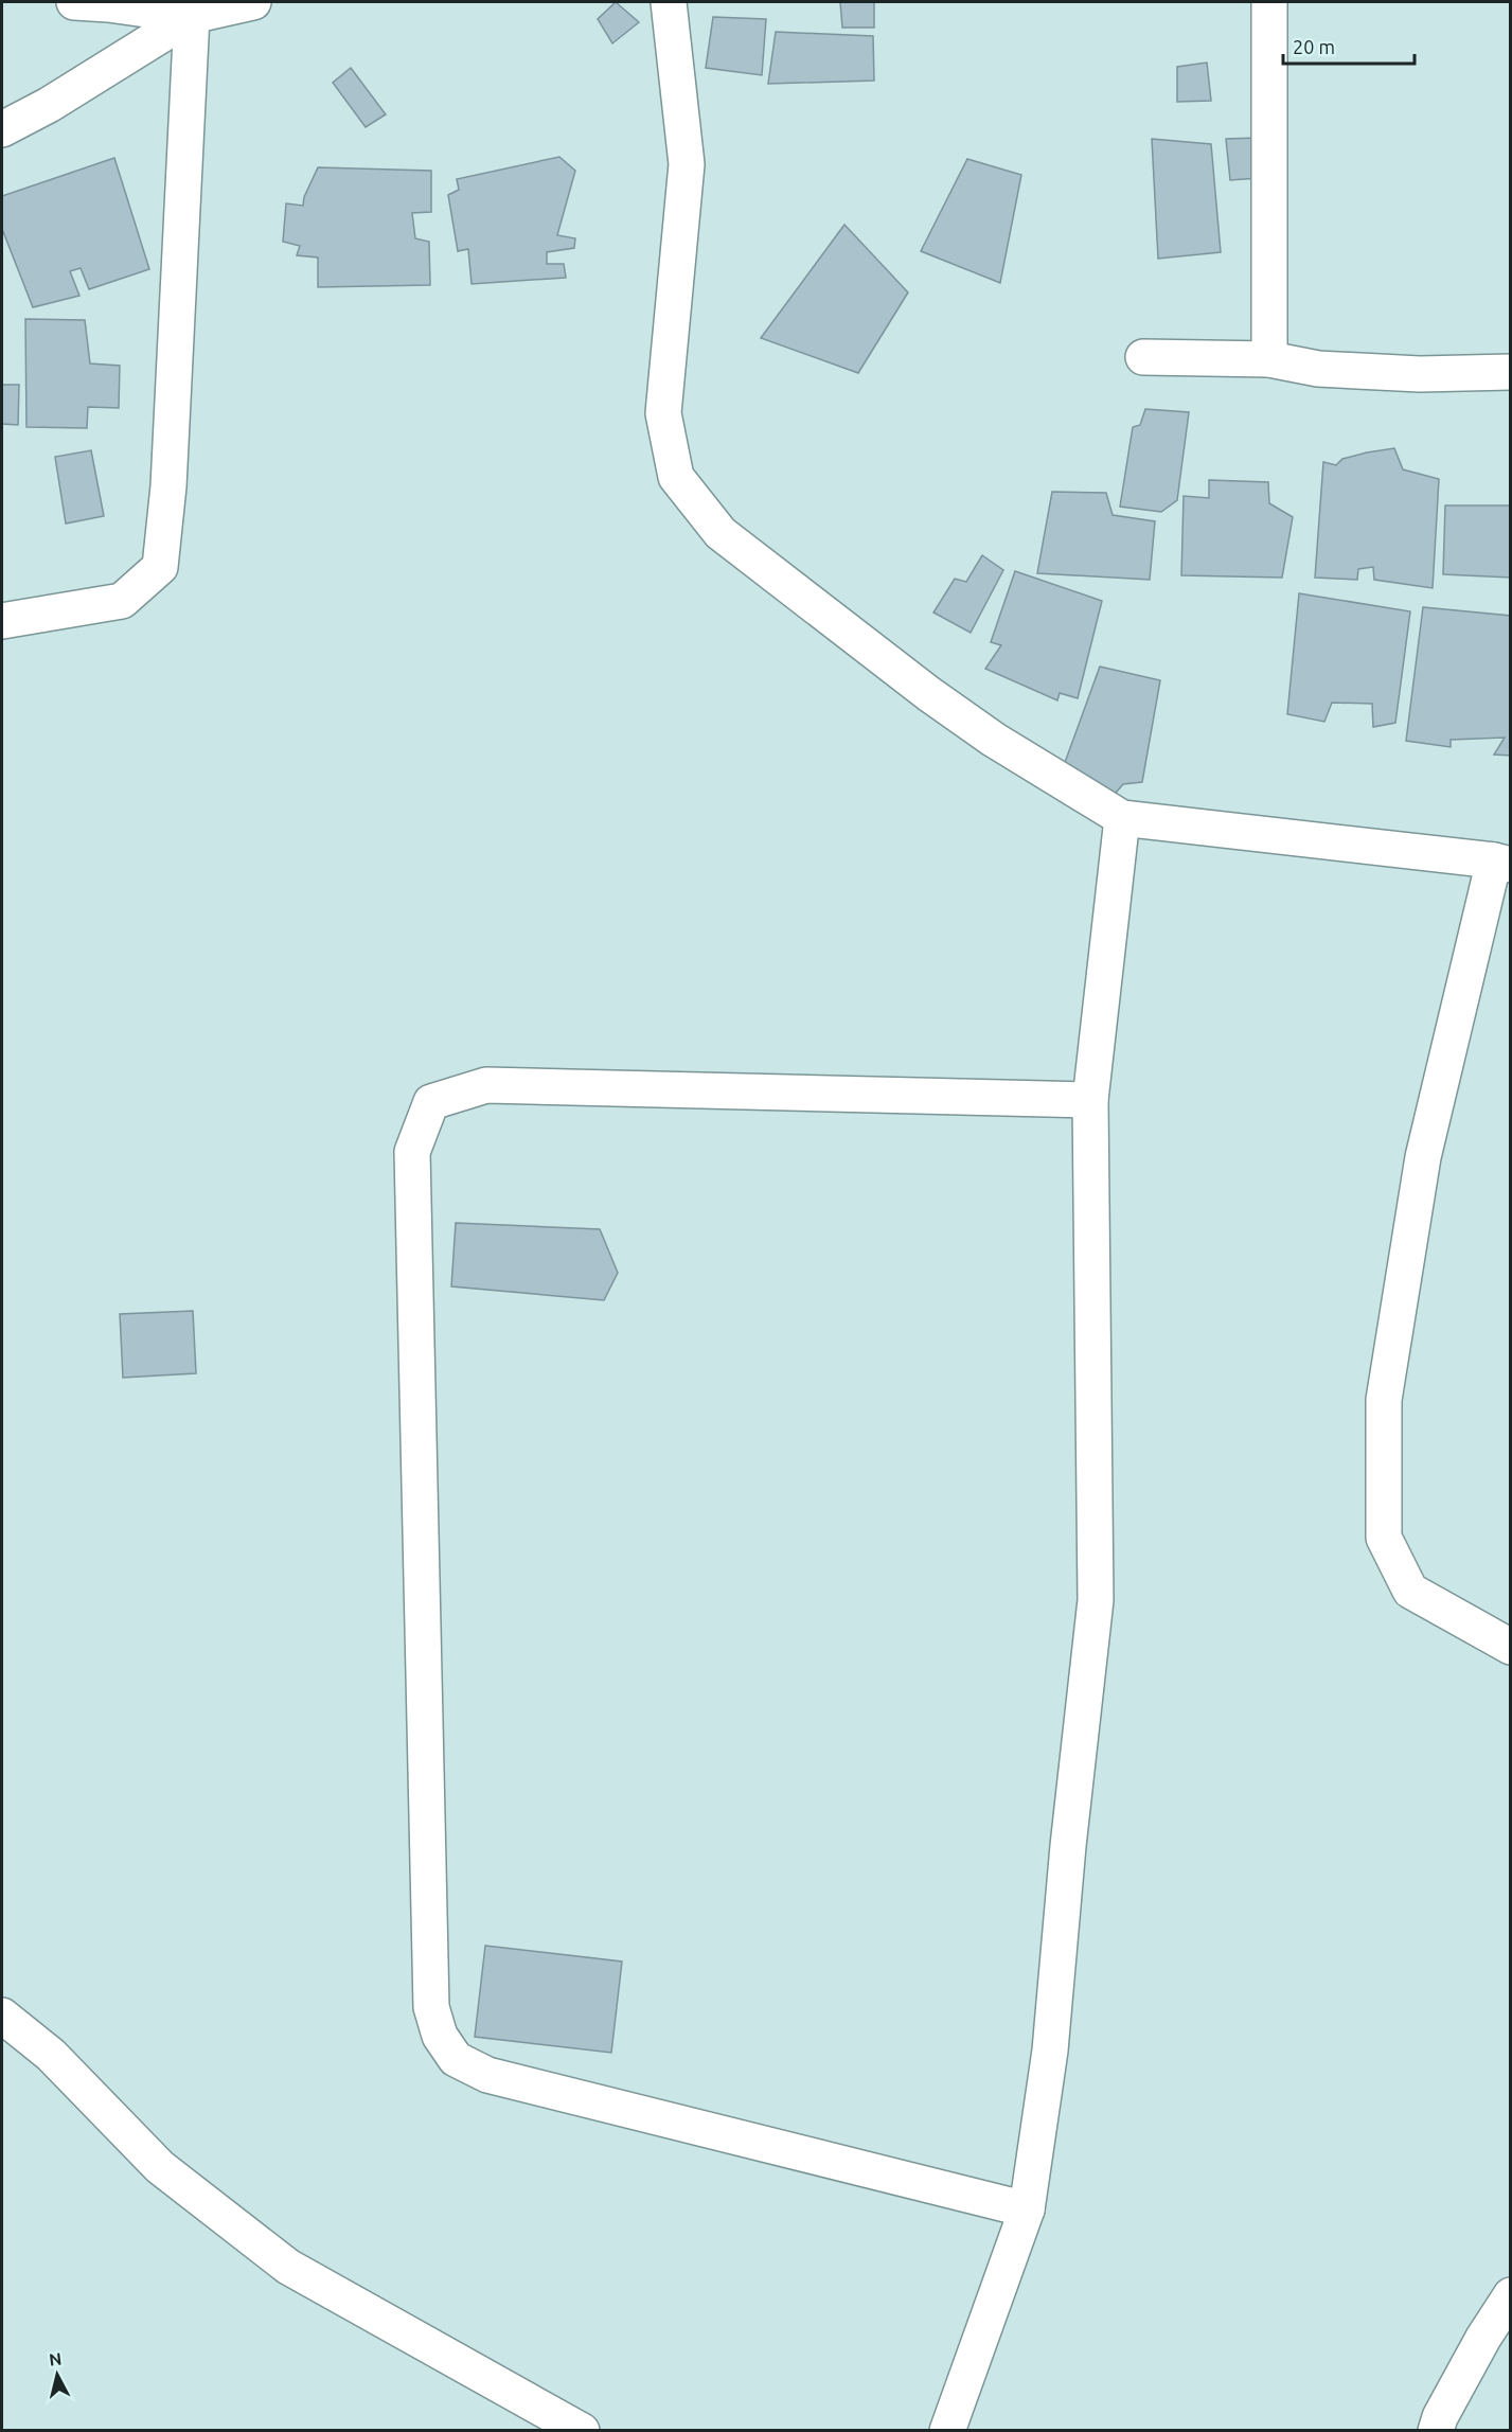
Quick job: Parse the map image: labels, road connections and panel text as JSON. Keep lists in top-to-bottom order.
{
  "scale_bar": "20 m",
  "north": "top"
}
